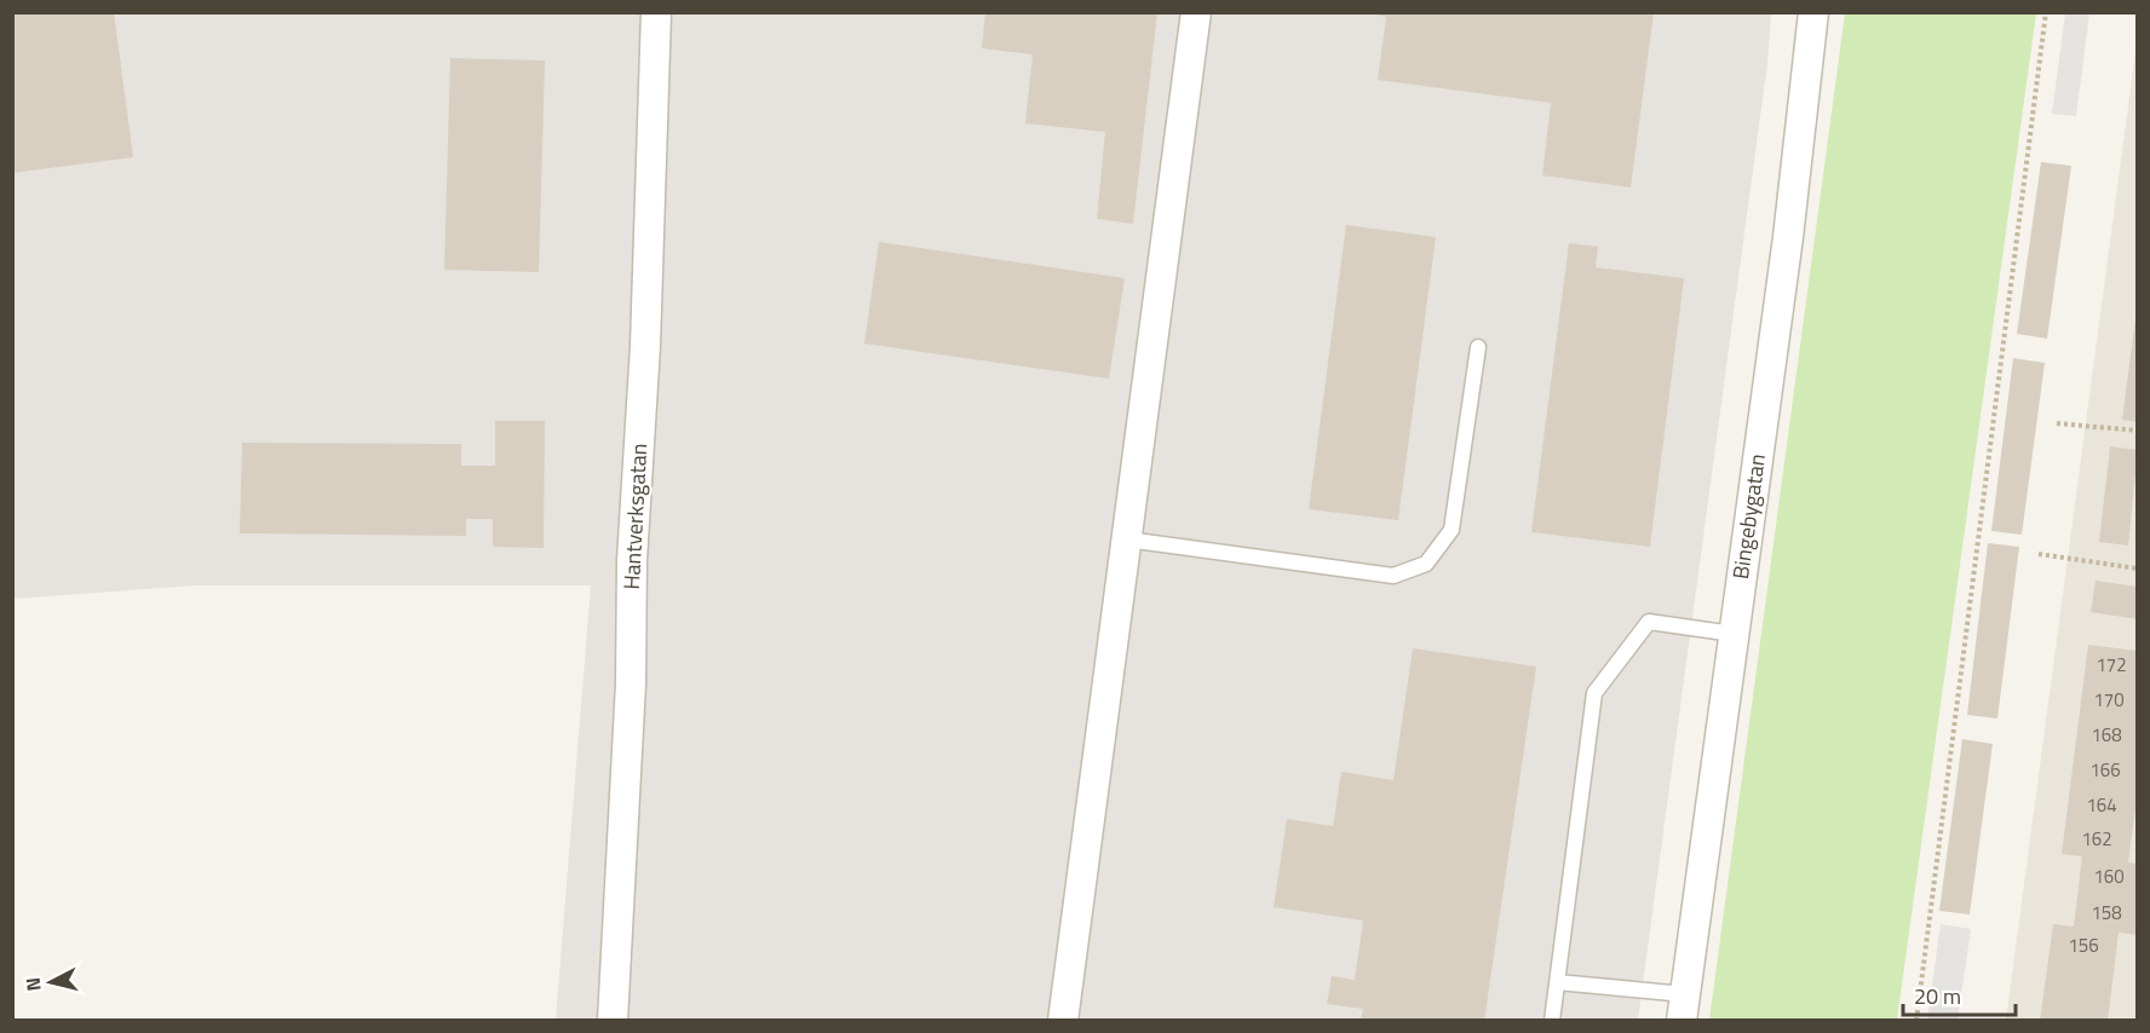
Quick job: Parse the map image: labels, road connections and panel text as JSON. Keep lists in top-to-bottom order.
{
  "streets": {
    "street": ["Hantverksgatan", "Bingebygatan"]
  },
  "house_numbers": [
    "172",
    "170",
    "168",
    "166",
    "164",
    "162",
    "160",
    "158",
    "156"
  ],
  "scale_bar": "20 m",
  "north": "left"
}
